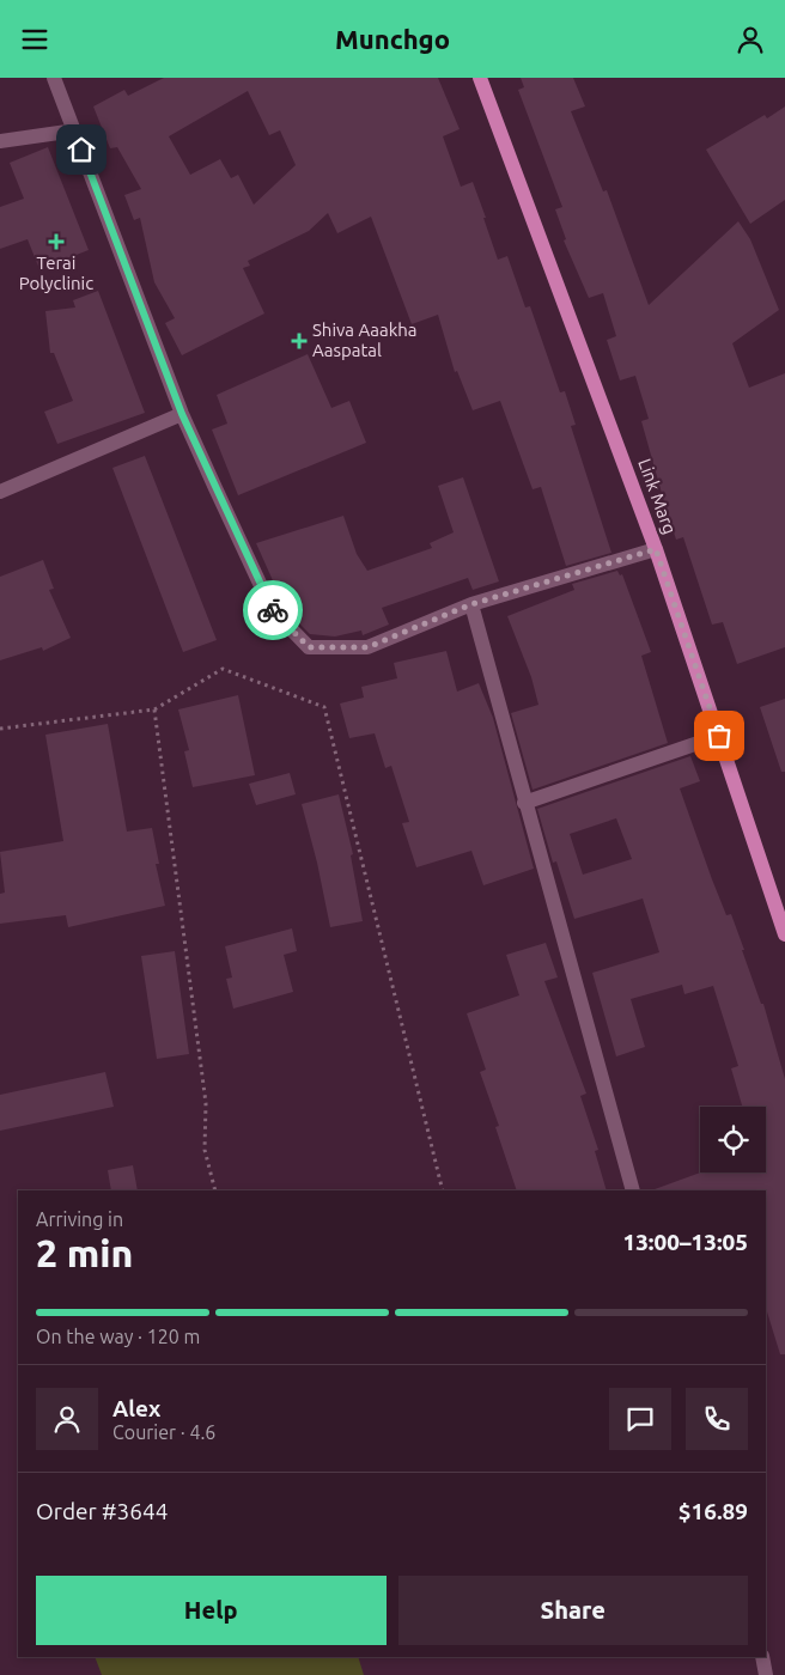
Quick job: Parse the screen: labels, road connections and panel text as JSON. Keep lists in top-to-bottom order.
{
  "streets": {
    "main road": ["Link Marg"]
  },
  "places": {
    "health": ["Terai Polyclinic", "Shiva Aaakha Aaspatal"]
  },
  "page": {
    "header": "Munchgo",
    "heading": ["2 min", "Arriving in", "13:00–13:05"],
    "panel": [
      "Alex",
      "Courier · 4.6",
      "Order #3644",
      "$16.89"
    ],
    "bar": "On the way · 120 m",
    "buttons": ["Help", "Share"]
  }
}
